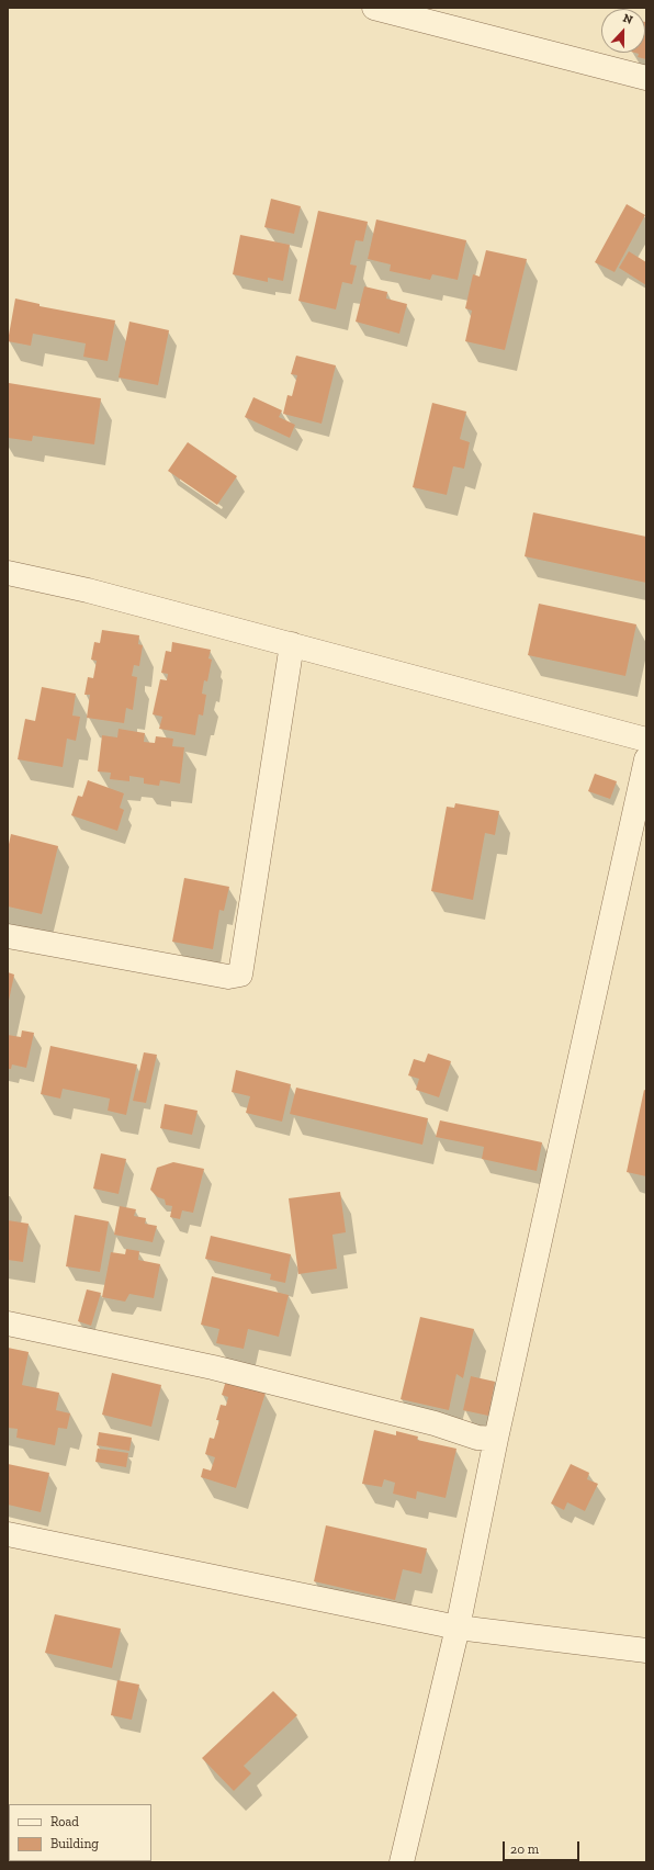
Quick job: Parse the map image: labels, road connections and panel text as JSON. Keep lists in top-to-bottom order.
{
  "legend": ["Road", "Building"],
  "scale_bar": "20 m",
  "north": "top"
}
